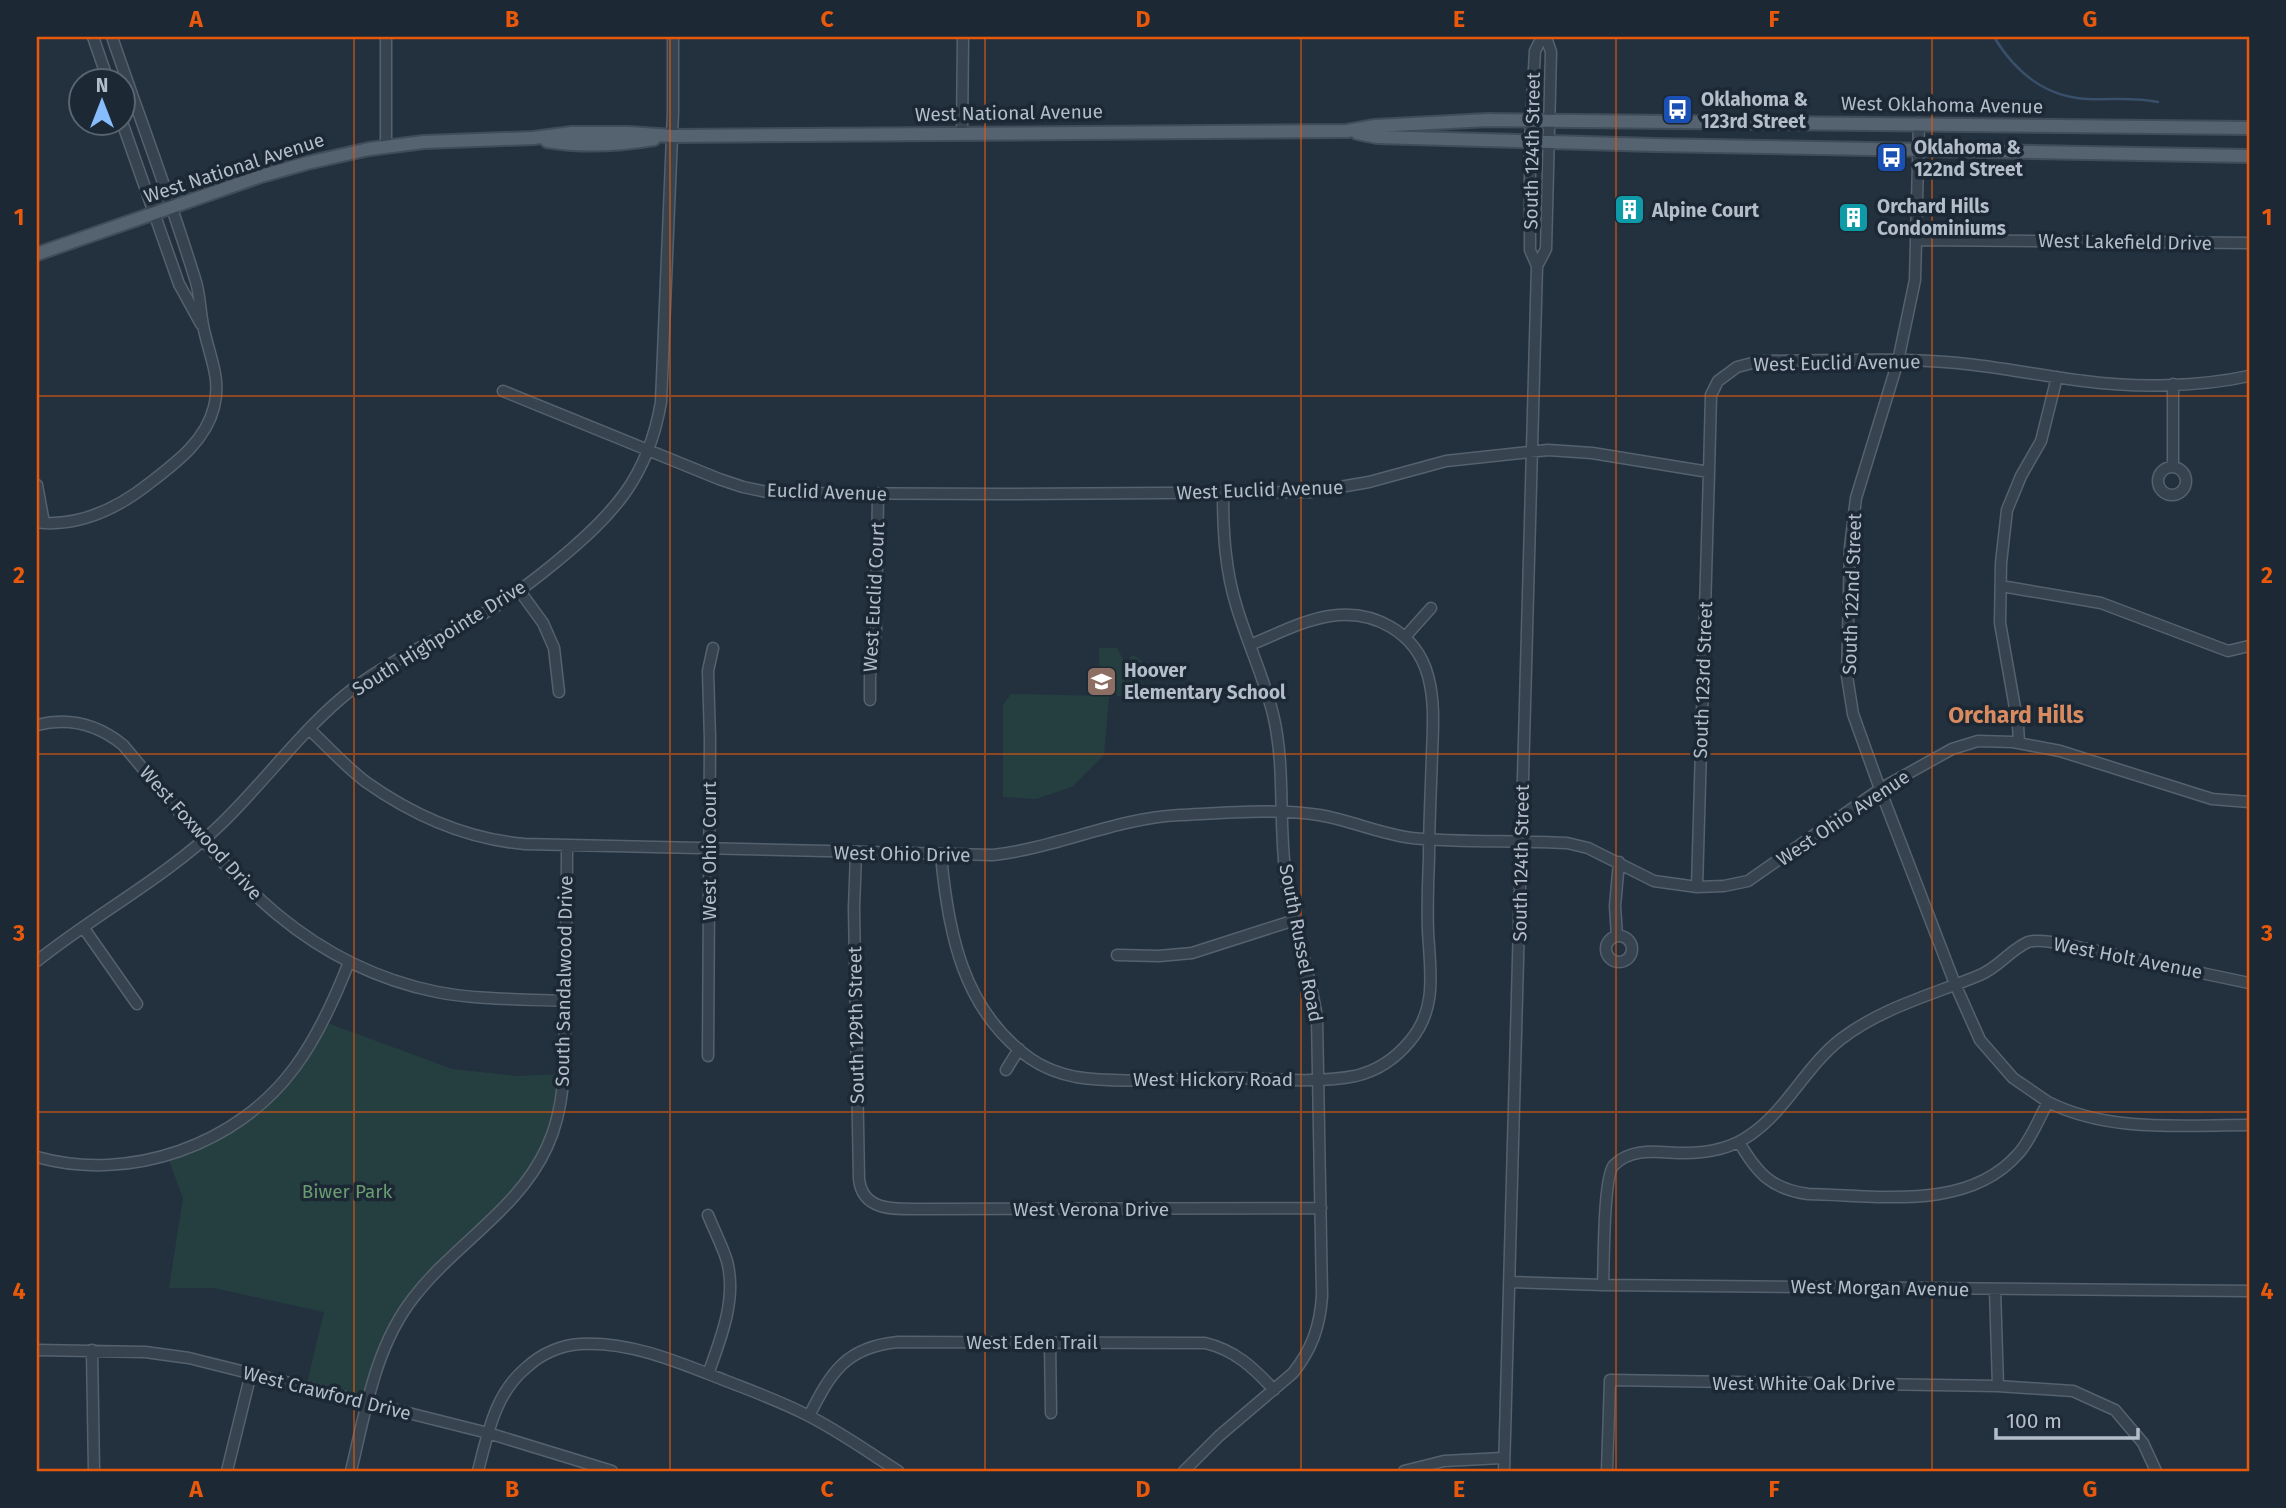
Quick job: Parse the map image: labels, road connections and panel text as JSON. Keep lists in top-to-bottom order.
{
  "streets": {
    "main road": ["West Oklahoma Avenue", "West National Avenue"],
    "street": [
      "South 124th Street",
      "West Lakefield Drive",
      "West Euclid Avenue",
      "Euclid Avenue",
      "South 122nd Street",
      "West Euclid Court",
      "South Highpointe Drive",
      "South 123rd Street",
      "West Ohio Avenue",
      "West Foxwood Drive",
      "West Ohio Court",
      "West Ohio Drive",
      "South Russel Road",
      "West Holt Avenue",
      "South Sandalwood Drive",
      "South 129th Street",
      "West Hickory Road",
      "West Verona Drive",
      "West Morgan Avenue",
      "West Eden Trail",
      "West White Oak Drive",
      "West Crawford Drive"
    ]
  },
  "crossings": [
    ["West Oklahoma Avenue", "West National Avenue"],
    ["West Oklahoma Avenue", "South 124th Street"],
    ["West Oklahoma Avenue", "South 122nd Street"],
    ["West National Avenue", "South 124th Street"],
    ["West National Avenue", "South Highpointe Drive"],
    ["South 124th Street", "West Euclid Avenue"],
    ["South 124th Street", "West Ohio Avenue"],
    ["South 124th Street", "West Ohio Drive"],
    ["South 124th Street", "West Morgan Avenue"],
    ["West Lakefield Drive", "South 122nd Street"],
    ["West Euclid Avenue", "Euclid Avenue"],
    ["West Euclid Avenue", "South 122nd Street"],
    ["West Euclid Avenue", "South 123rd Street"],
    ["West Euclid Avenue", "South Russel Road"],
    ["Euclid Avenue", "West Euclid Court"],
    ["Euclid Avenue", "South Highpointe Drive"],
    ["South 122nd Street", "West Ohio Avenue"],
    ["South 122nd Street", "West Holt Avenue"],
    ["South Highpointe Drive", "West Foxwood Drive"],
    ["South Highpointe Drive", "West Ohio Drive"],
    ["South 123rd Street", "West Ohio Avenue"],
    ["West Ohio Avenue", "West Ohio Drive"],
    ["West Foxwood Drive", "South Sandalwood Drive"],
    ["West Ohio Court", "West Ohio Drive"],
    ["West Ohio Drive", "South Russel Road"],
    ["West Ohio Drive", "South Sandalwood Drive"],
    ["West Ohio Drive", "South 129th Street"],
    ["West Ohio Drive", "West Hickory Road"],
    ["South Russel Road", "West Hickory Road"],
    ["South Russel Road", "West Verona Drive"],
    ["South Russel Road", "West Eden Trail"],
    ["West Holt Avenue", "West Morgan Avenue"],
    ["South Sandalwood Drive", "West Crawford Drive"],
    ["South 129th Street", "West Verona Drive"]
  ],
  "districts": ["Orchard Hills"],
  "parks": ["Biwer Park"],
  "places": {
    "bus stop": ["Oklahoma & 123rd Street", "Oklahoma & 122nd Street"],
    "building": ["Alpine Court", "Orchard Hills Condominiums"],
    "school or university": ["Hoover Elementary School"]
  },
  "scale_bar": "100 m",
  "north": "top",
  "grid": {
    "columns": [
      "A",
      "B",
      "C",
      "D",
      "E",
      "F",
      "G"
    ],
    "rows": [
      "1",
      "2",
      "3",
      "4"
    ]
  }
}
